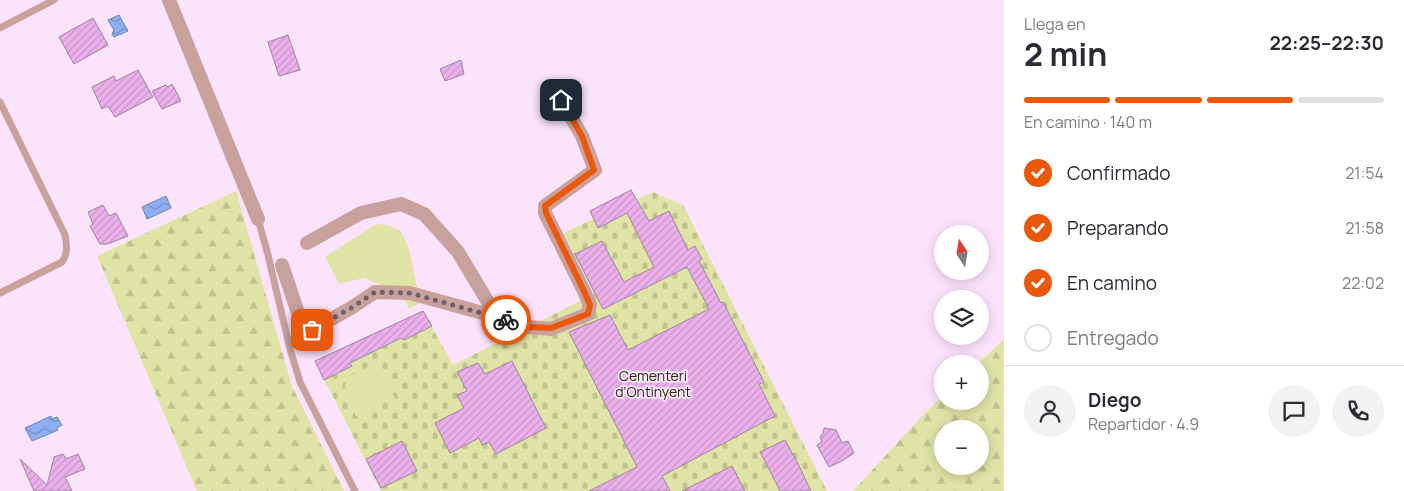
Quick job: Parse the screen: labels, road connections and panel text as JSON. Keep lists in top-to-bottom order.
{
  "parks": ["Cementeri d'Ontinyent"],
  "north": "top",
  "page": {
    "heading": ["2 min", "Llega en", "22:25–22:30"],
    "panel": ["Diego", "Repartidor · 4.9"],
    "bar": "En camino · 140 m",
    "list": [
      ["Confirmado", "21:54"],
      ["Preparando", "21:58"],
      ["En camino", "22:02"],
      "Entregado"
    ],
    "map_buttons": ["+", "−"]
  }
}
